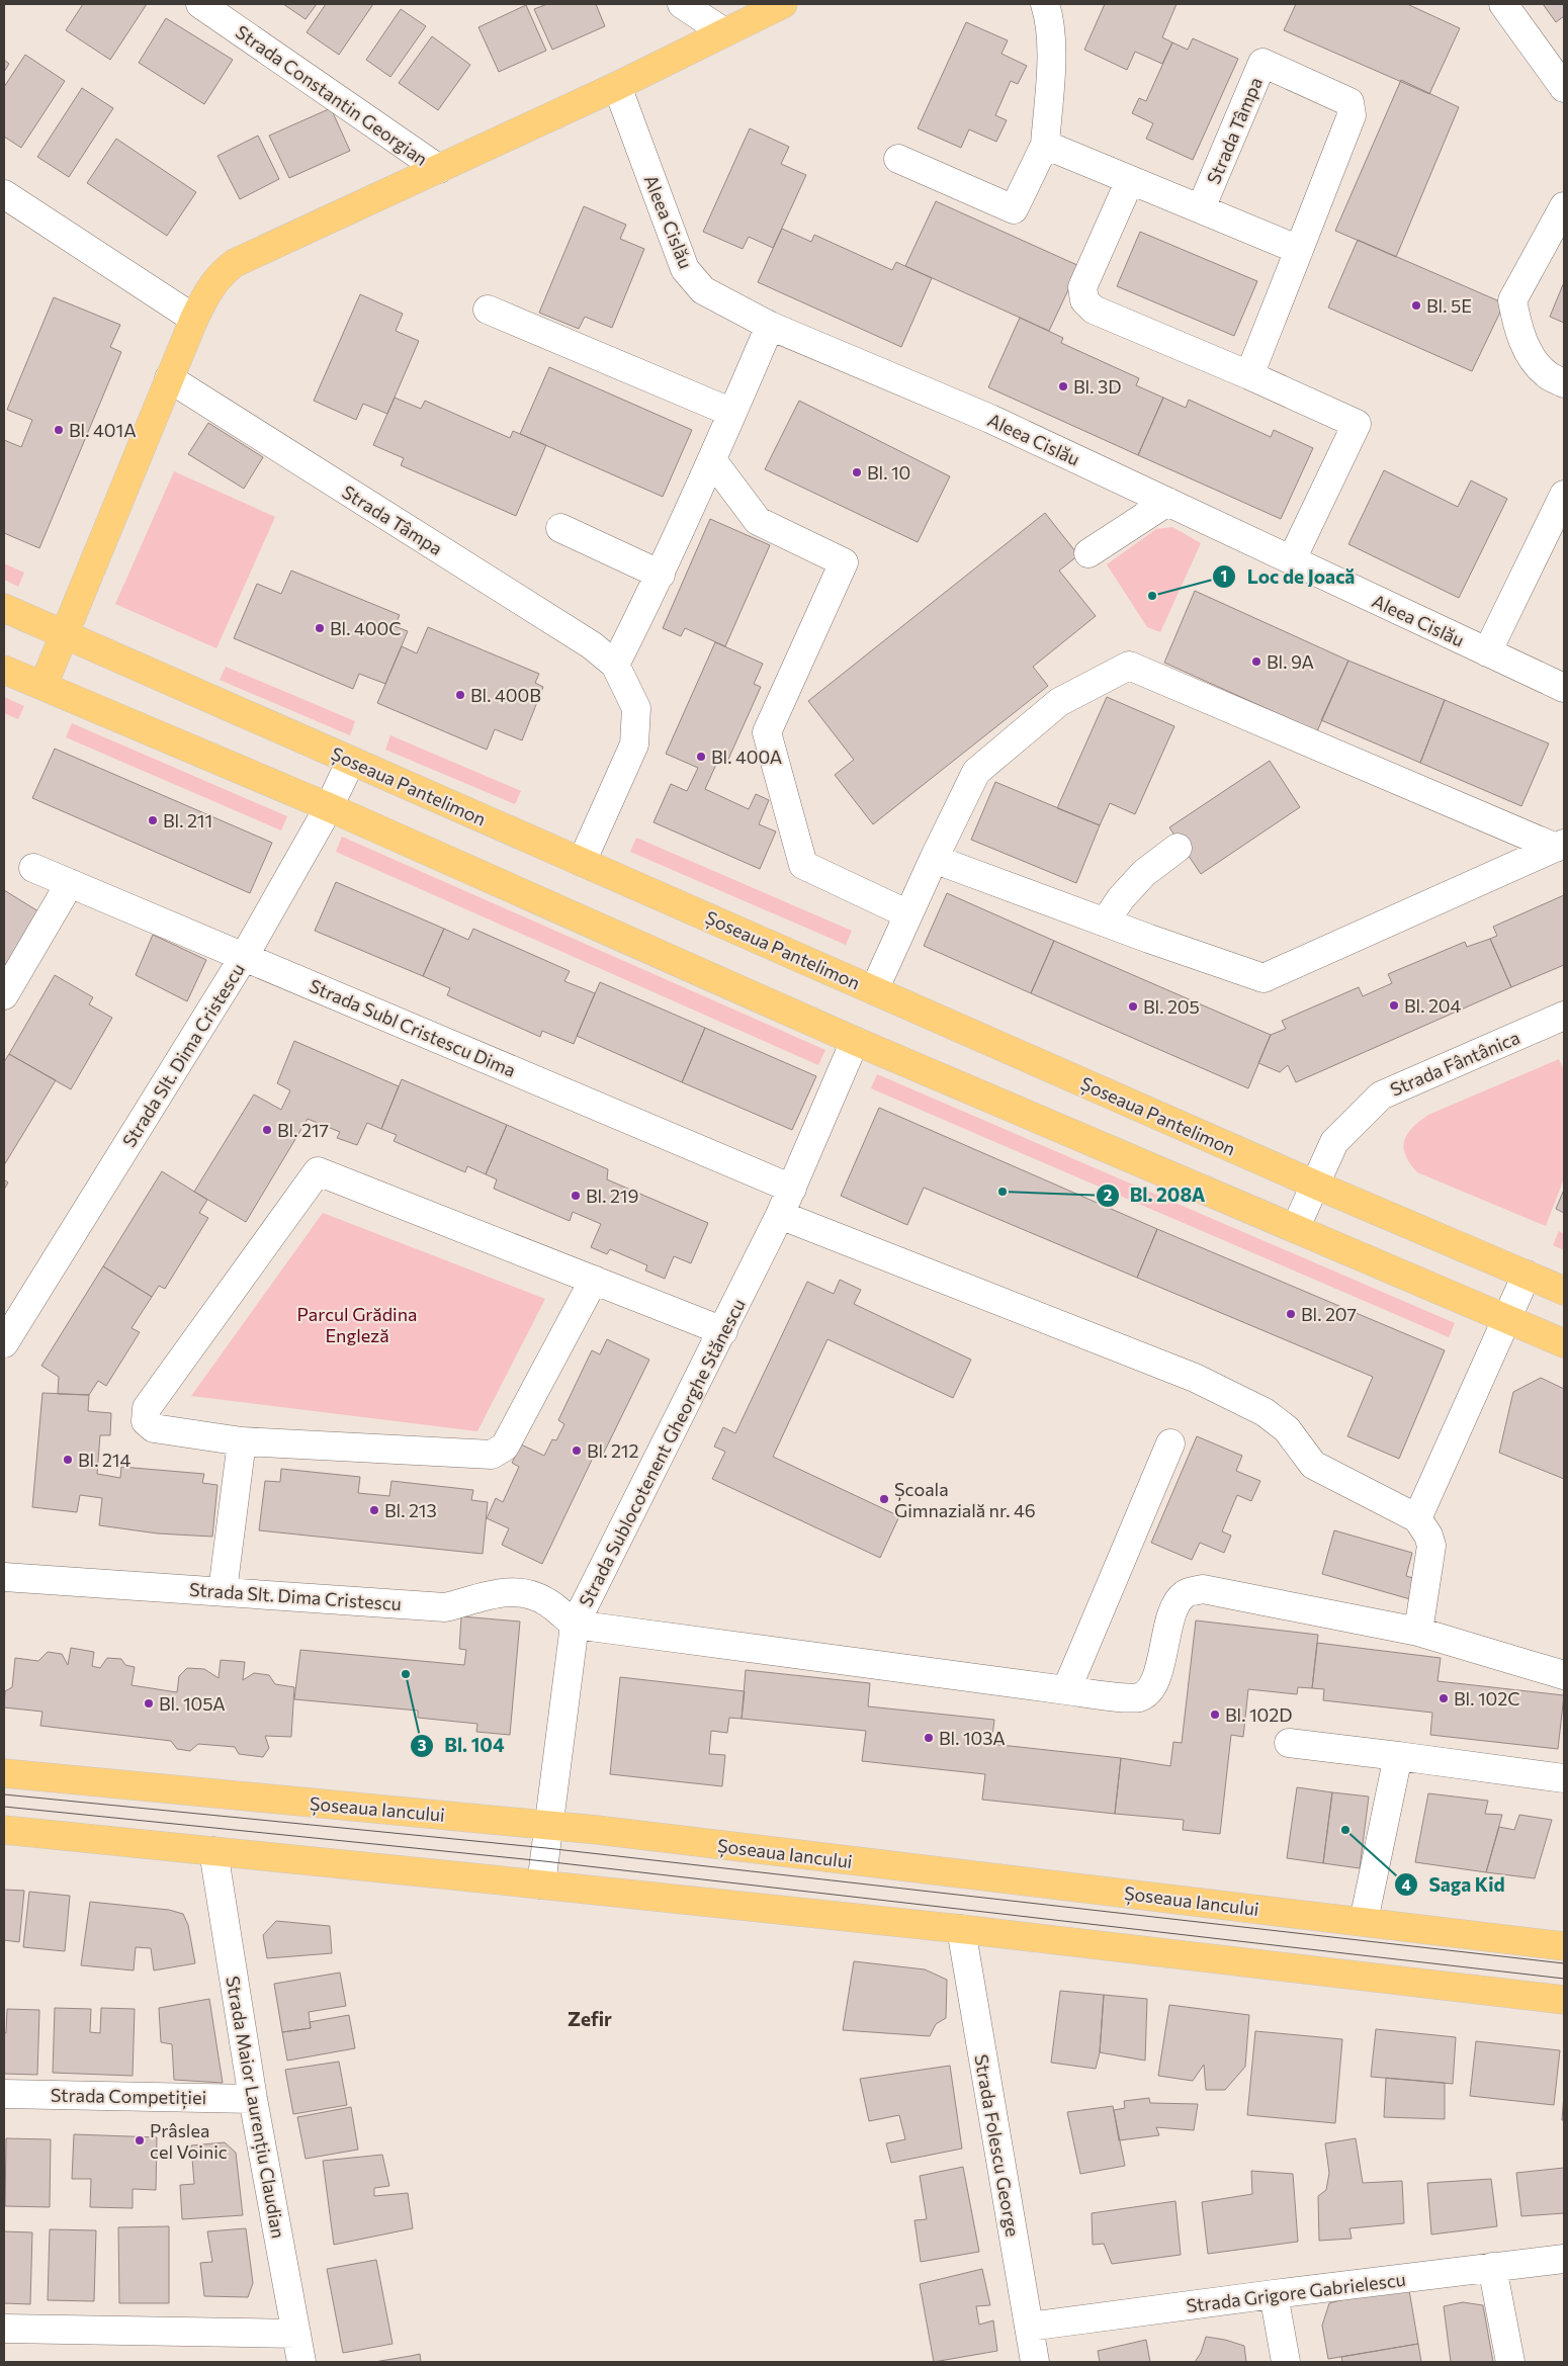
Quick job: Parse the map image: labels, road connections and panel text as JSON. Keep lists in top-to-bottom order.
{
  "streets": {
    "main road": ["Șoseaua Pantelimon", "Șoseaua Iancului"],
    "street": [
      "Strada Constantin Georgian",
      "Strada Tâmpa",
      "Aleea Cislău",
      "Strada Subl Cristescu Dima",
      "Strada Slt. Dima Cristescu",
      "Strada Fântânica",
      "Strada Sublocotenent Gheorghe Stănescu",
      "Strada Competiției",
      "Strada Maior Laurențiu Claudian",
      "Strada Folescu George",
      "Strada Grigore Gabrielescu"
    ]
  },
  "crossings": [
    ["Strada Tâmpa", "Șoseaua Pantelimon"],
    ["Șoseaua Pantelimon", "Strada Slt. Dima Cristescu"],
    ["Șoseaua Pantelimon", "Strada Fântânica"],
    ["Strada Subl Cristescu Dima", "Strada Slt. Dima Cristescu"],
    ["Strada Subl Cristescu Dima", "Strada Sublocotenent Gheorghe Stănescu"],
    ["Strada Slt. Dima Cristescu", "Strada Sublocotenent Gheorghe Stănescu"],
    ["Strada Sublocotenent Gheorghe Stănescu", "Șoseaua Iancului"],
    ["Strada Competiției", "Strada Maior Laurențiu Claudian"],
    ["Strada Folescu George", "Strada Grigore Gabrielescu"]
  ],
  "districts": ["Zefir"],
  "parks": ["Parcul Grădina Engleză"],
  "places": [
    "Bl. 5E",
    "Bl. 3D",
    "Bl. 401A",
    "Bl. 10",
    "Loc de Joacă",
    "Bl. 400C",
    "Bl. 9A",
    "Bl. 400B",
    "Bl. 400A",
    "Bl. 211",
    "Bl. 204",
    "Bl. 205",
    "Bl. 217",
    "Bl. 208A",
    "Bl. 219",
    "Bl. 207",
    "Bl. 212",
    "Bl. 214",
    "Școala Gimnazială nr. 46",
    "Bl. 213",
    "Bl. 104",
    "Bl. 102C",
    "Bl. 105A",
    "Bl. 102D",
    "Bl. 103A",
    "Saga Kid",
    "Prâslea cel Voinic"
  ]
}
